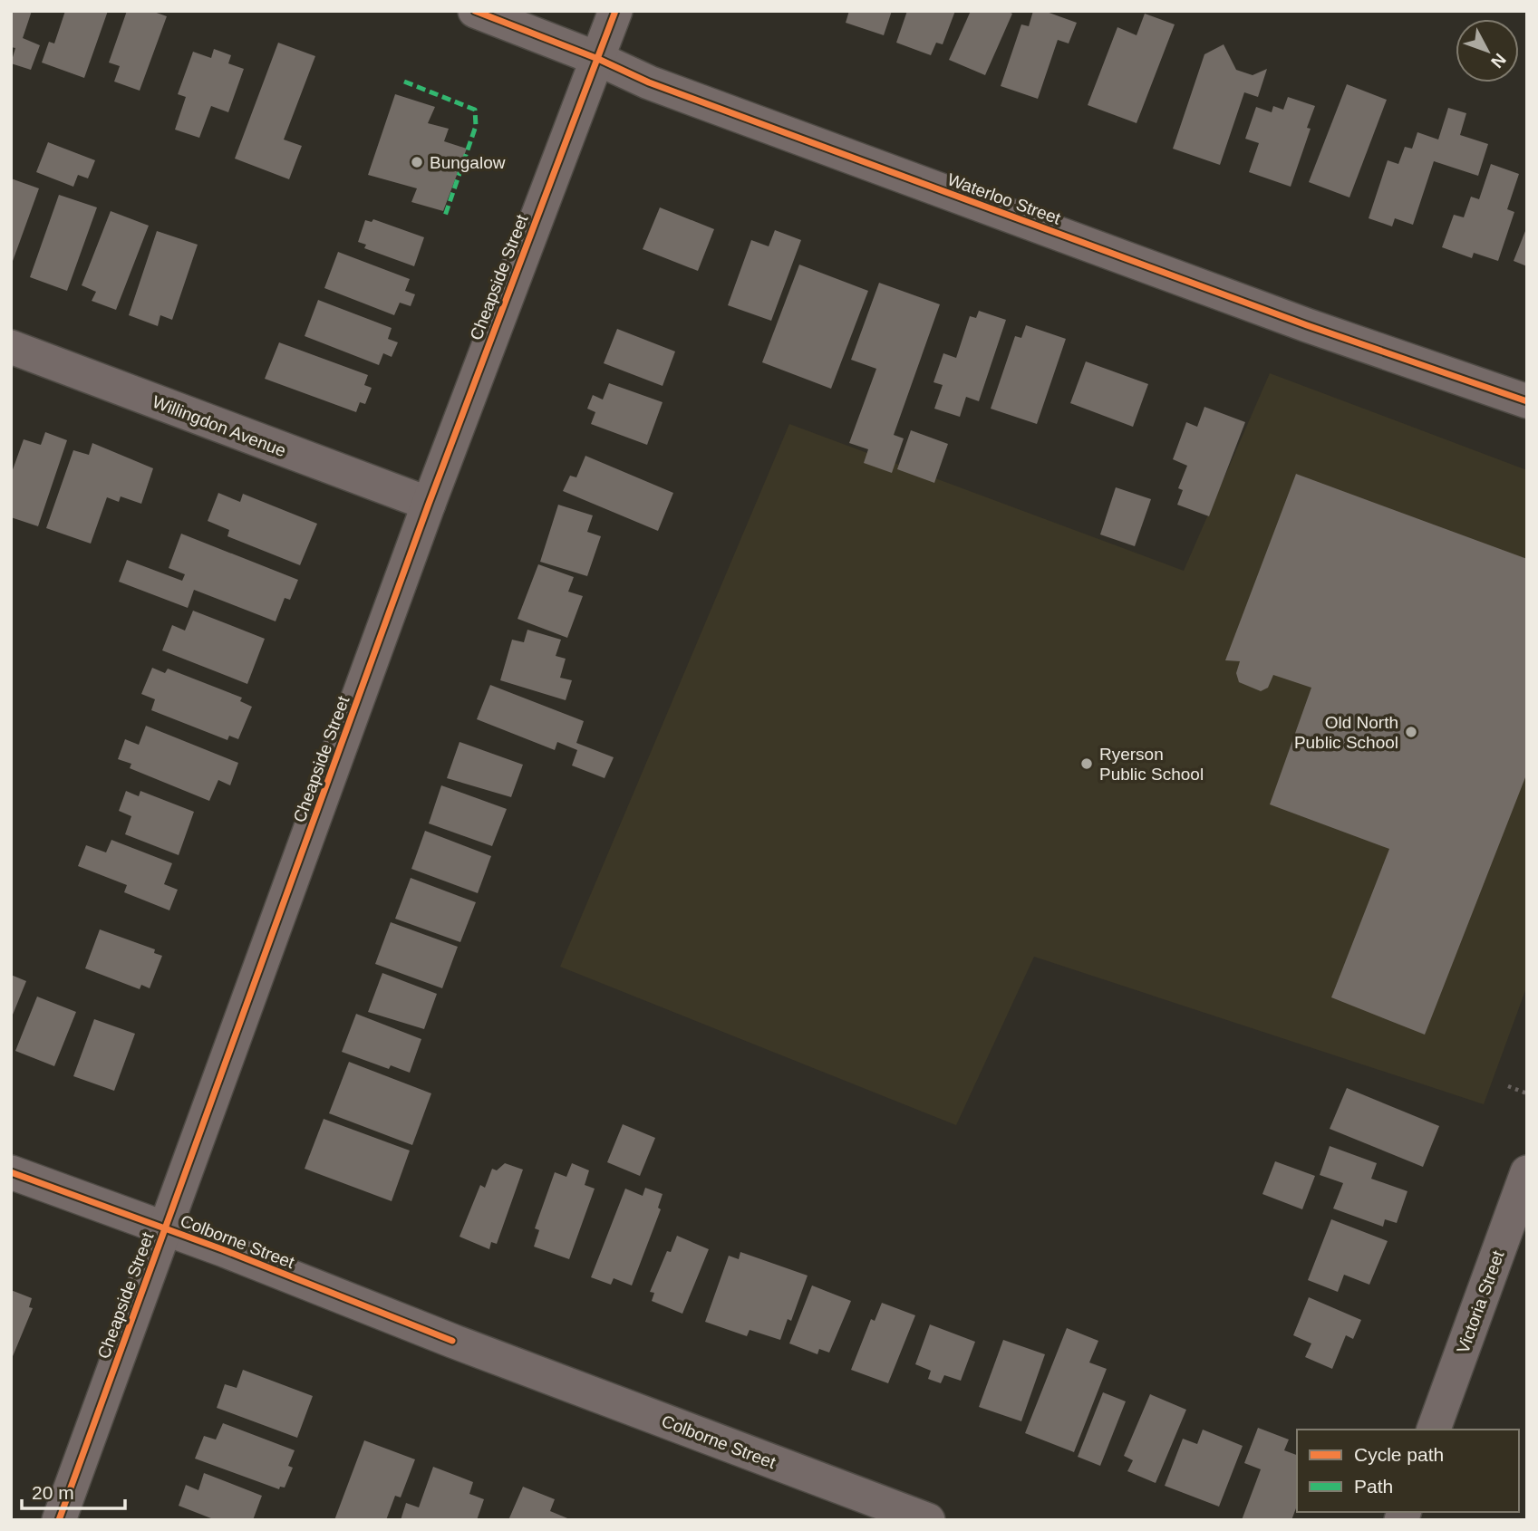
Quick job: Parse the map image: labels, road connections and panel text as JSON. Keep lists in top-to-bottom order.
{
  "streets": {
    "street": [
      "Waterloo Street",
      "Cheapside Street",
      "Willingdon Avenue",
      "Colborne Street",
      "Victoria Street"
    ]
  },
  "crossings": [
    ["Waterloo Street", "Cheapside Street"],
    ["Cheapside Street", "Willingdon Avenue"],
    ["Cheapside Street", "Colborne Street"]
  ],
  "places": ["Bungalow", "Old North Public School", "Ryerson Public School"],
  "legend": ["Cycle path", "Path"],
  "scale_bar": "20 m",
  "north": "bottom right"
}
